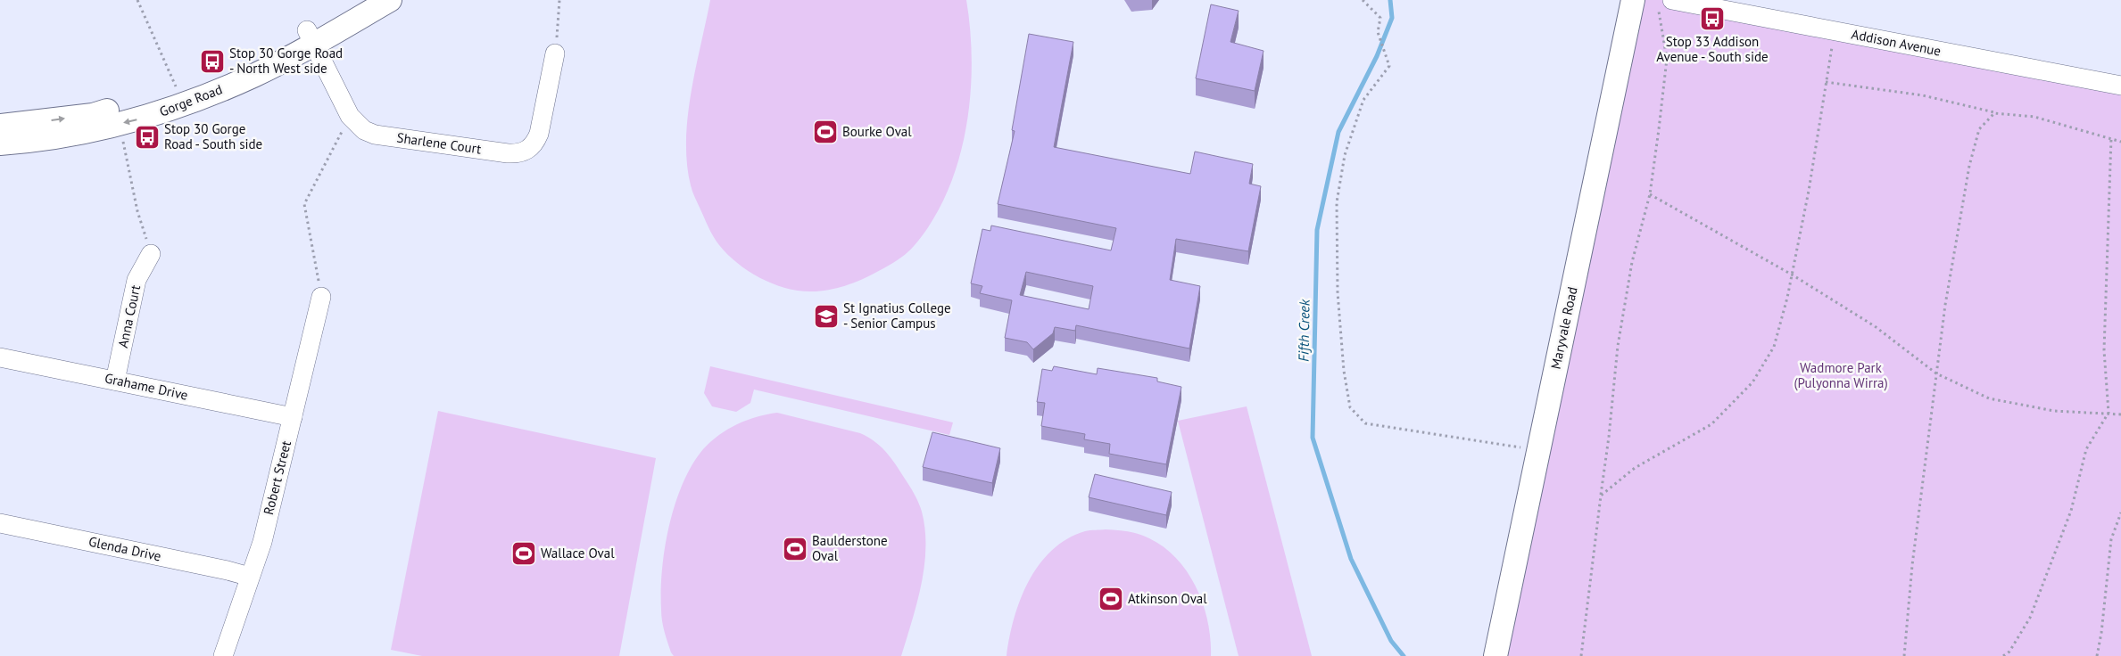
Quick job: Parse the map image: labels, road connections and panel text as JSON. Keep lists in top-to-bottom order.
{
  "streets": {
    "main road": ["Gorge Road", "Maryvale Road"],
    "street": [
      "Addison Avenue",
      "Sharlene Court",
      "Anna Court",
      "Grahame Drive",
      "Robert Street",
      "Glenda Drive"
    ]
  },
  "crossings": [
    ["Gorge Road", "Sharlene Court"],
    ["Anna Court", "Grahame Drive"],
    ["Grahame Drive", "Robert Street"],
    ["Robert Street", "Glenda Drive"]
  ],
  "water": ["Fifth Creek"],
  "parks": ["Wadmore Park (Pulyonna Wirra)"],
  "places": {
    "bus stop": ["Stop 33 Addison Avenue - South side", "Stop 30 Gorge Road - North West side", "Stop 30 Gorge Road - South side"],
    "sports": [
      "Bourke Oval",
      "Baulderstone Oval",
      "Wallace Oval",
      "Atkinson Oval"
    ],
    "school or university": ["St Ignatius College - Senior Campus"]
  }
}
